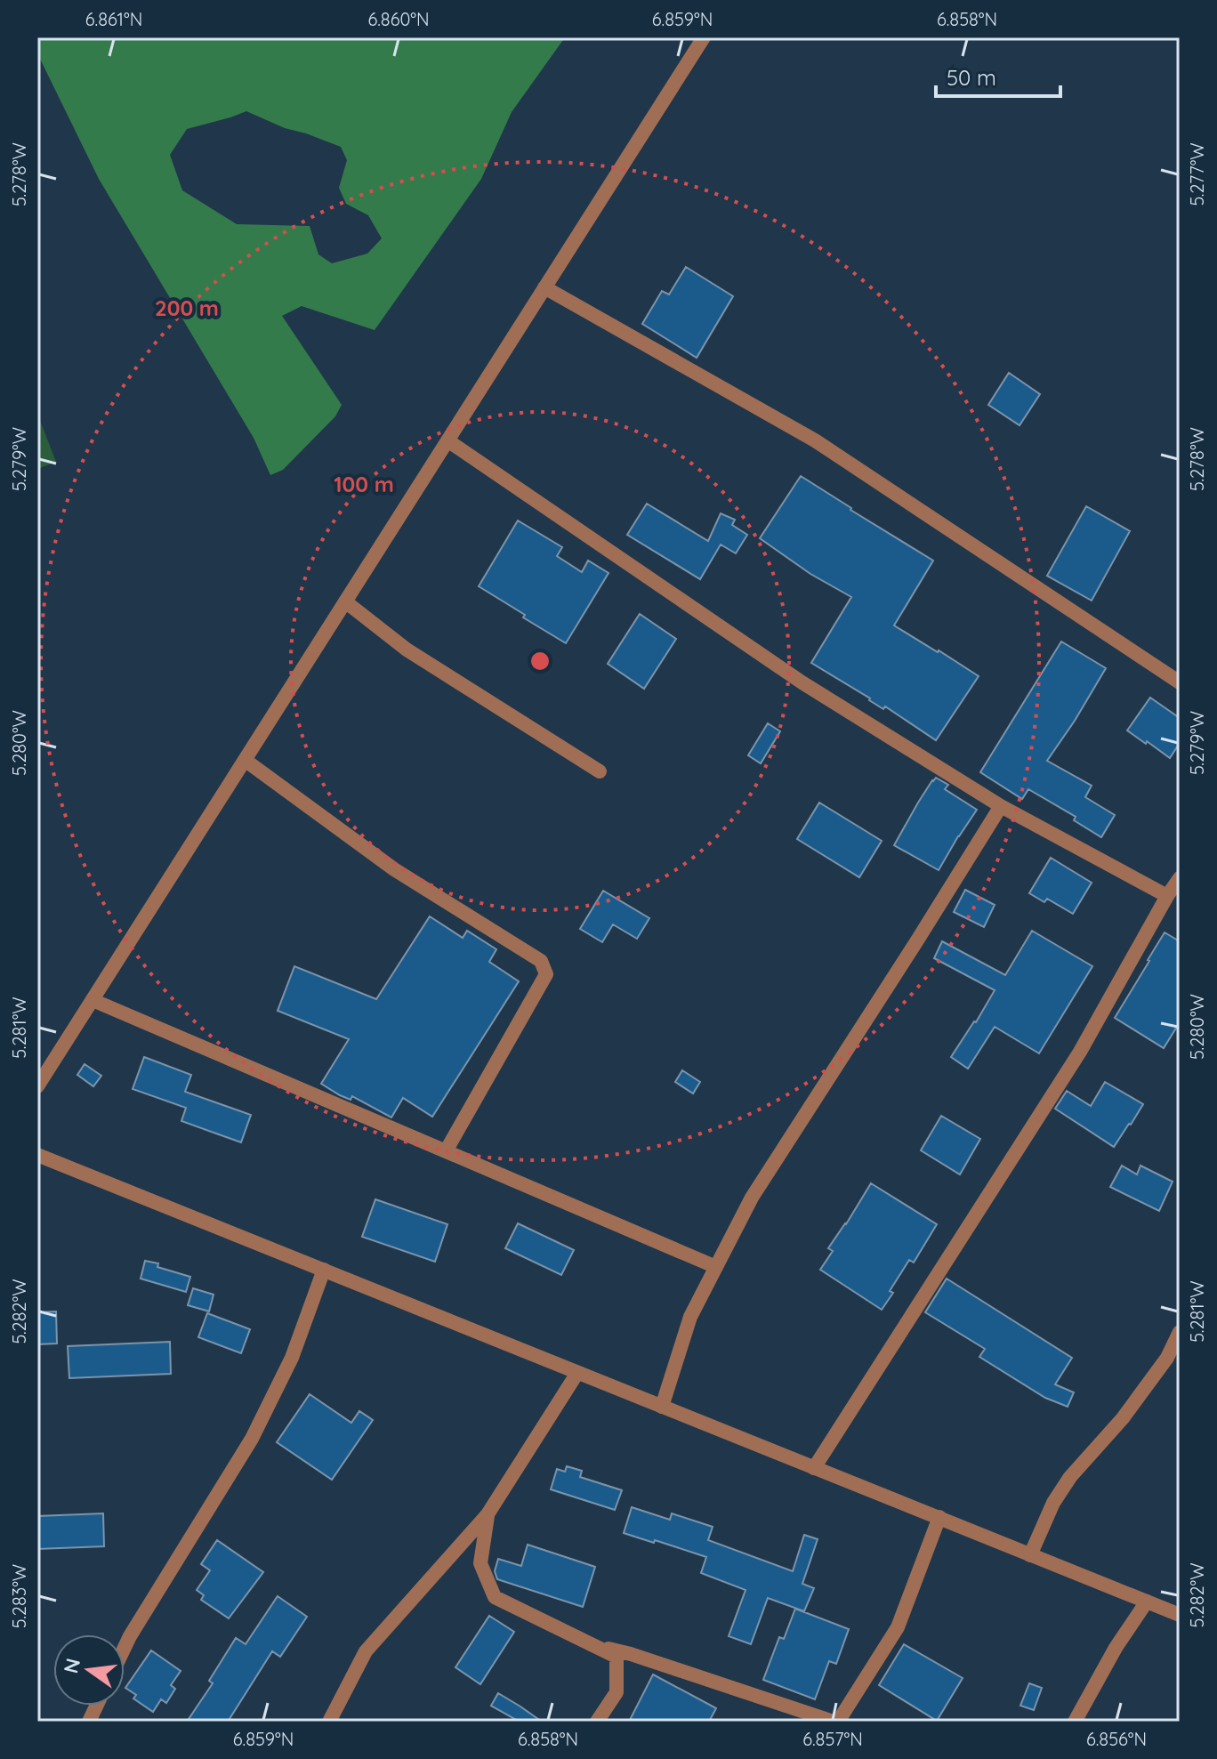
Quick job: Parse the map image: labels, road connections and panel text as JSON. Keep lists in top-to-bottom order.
{
  "scale_bar": "50 m",
  "north": "left",
  "coordinates": [
    "6.861°N",
    "6.860°N",
    "6.859°N",
    "6.858°N",
    "5.277°W",
    "5.278°W",
    "5.279°W",
    "5.280°W",
    "5.281°W",
    "5.282°W",
    "5.283°W",
    "6.857°N",
    "6.856°N"
  ],
  "rings": ["200 m", "100 m"]
}
